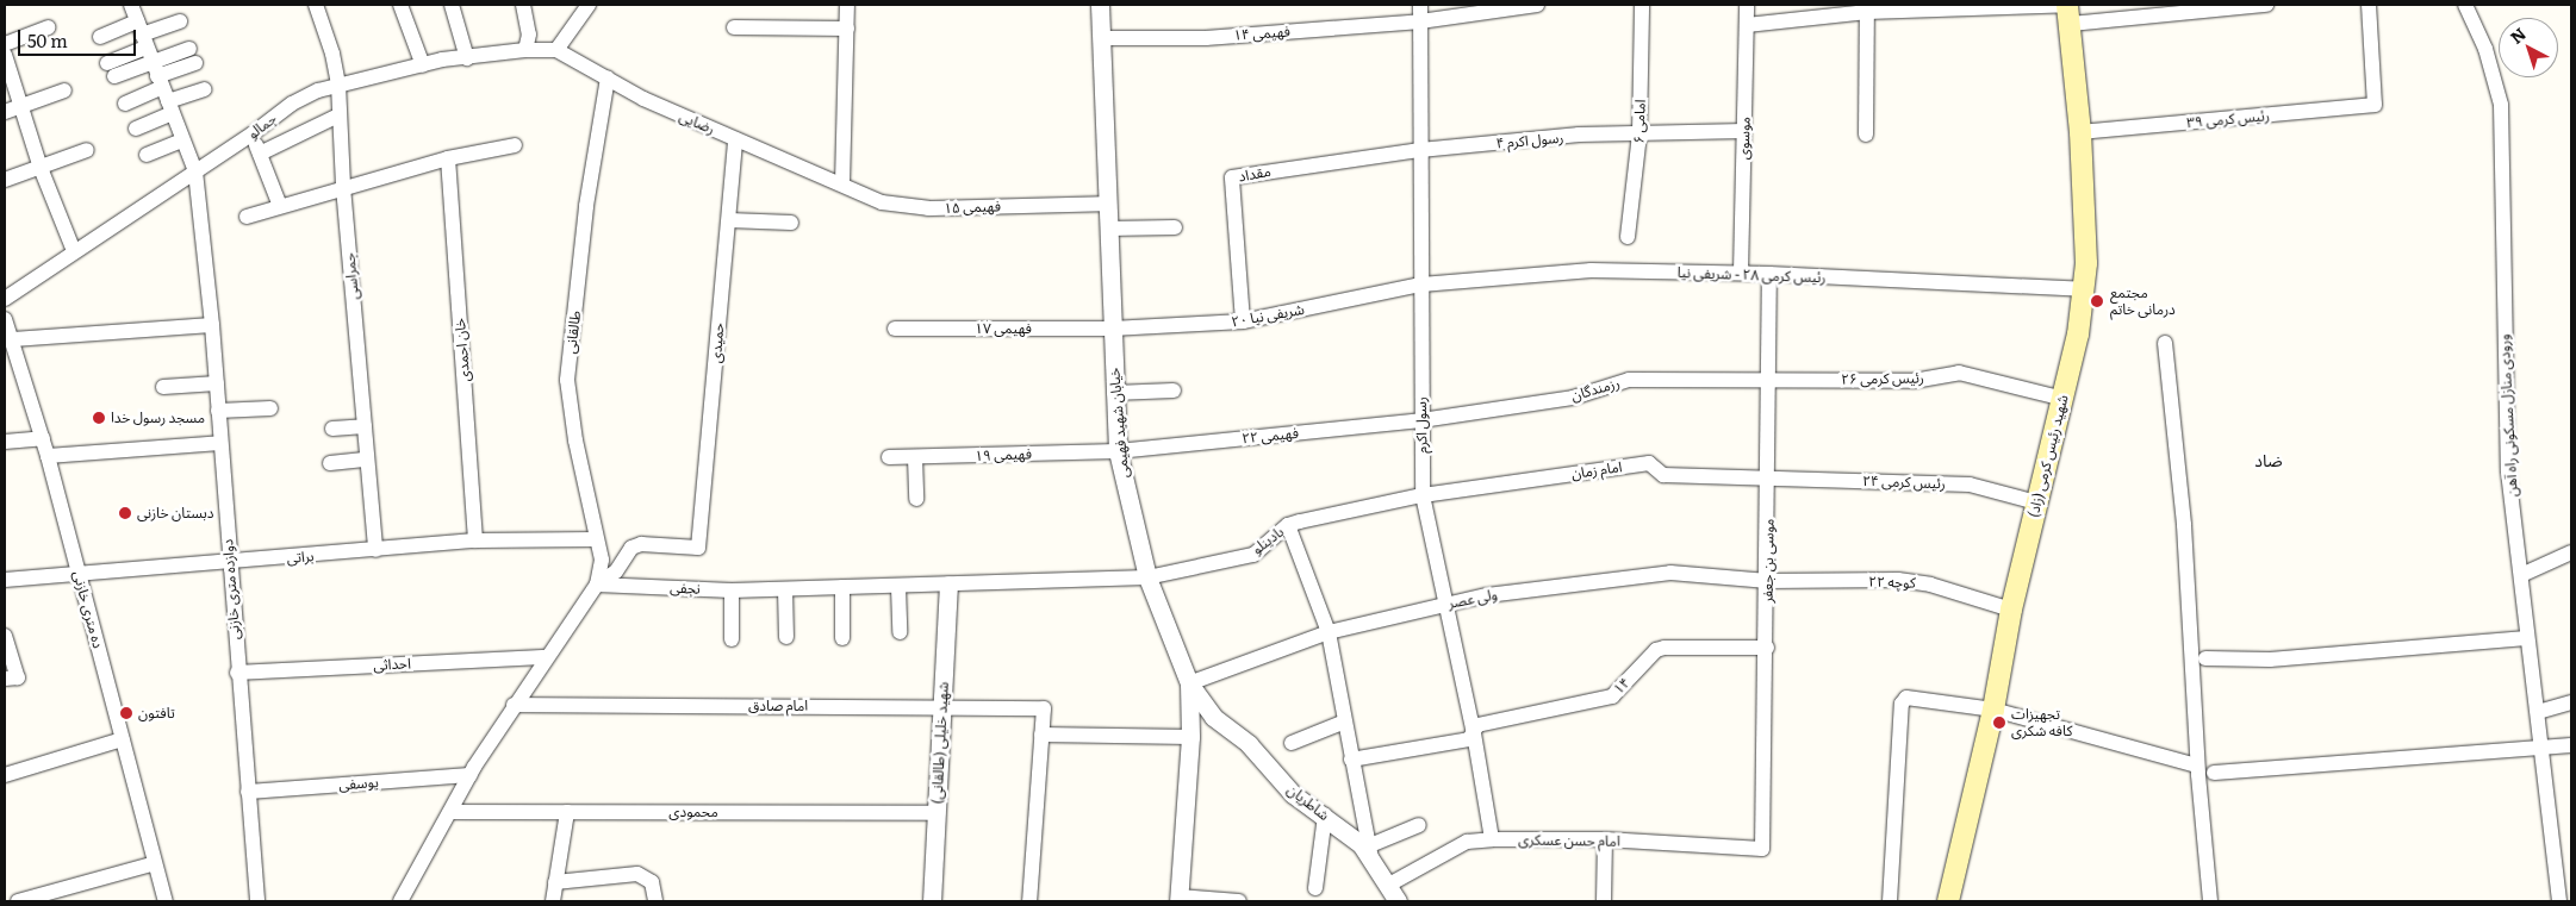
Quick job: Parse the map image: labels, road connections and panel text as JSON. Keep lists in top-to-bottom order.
{
  "streets": {
    "main road": ["شهید رئیس کرمی (زاد)"],
    "street": [
      "فهیمی ۱۴",
      "رئیس کرمی ۳۹",
      "امامی ۶",
      "رضایی",
      "جمالو",
      "موسوی",
      "رسول اکرم ۴",
      "مقداد",
      "فهیمی ۱۵",
      "رئیس کرمی ۲۸ - شریفی نیا",
      "جمراسی",
      "۲۰ شریفی نیا",
      "فهیمی ۱۷",
      "طالقانی",
      "حمیدی",
      "خان احمدی",
      "رئیس کرمی ۲۶",
      "رزمندگان",
      "ورودی منازل مسکونی راه آهن",
      "خیابان شهید فهیمی",
      "رسول اکرم",
      "فهیمی ۲۲",
      "فهیمی ۱۹",
      "امام زمان",
      "رئیس کرمی ۲۴",
      "بادینلو",
      "براتی",
      "موسی بن جعفر",
      "کوچه ۲۲",
      "نجفی",
      "دوازده متری خازنی",
      "ولی عصر",
      "ده متری خازنی",
      "احداثی",
      "۱۴",
      "امام صادق",
      "شهید خلیلی (طالقانی)",
      "یوسفی",
      "شاطریان",
      "محمودی",
      "امام حسن عسکری"
    ]
  },
  "crossings": [
    ["فهیمی ۱۴", "خیابان شهید فهیمی"],
    ["فهیمی ۱۴", "رسول اکرم"],
    ["رئیس کرمی ۳۹", "شهید رئیس کرمی (زاد)"],
    ["امامی ۶", "رسول اکرم ۴"],
    ["رضایی", "جمالو"],
    ["رضایی", "فهیمی ۱۵"],
    ["رضایی", "طالقانی"],
    ["رضایی", "حمیدی"],
    ["جمالو", "جمراسی"],
    ["جمالو", "دوازده متری خازنی"],
    ["موسوی", "رسول اکرم ۴"],
    ["موسوی", "رئیس کرمی ۲۸ - شریفی نیا"],
    ["رسول اکرم ۴", "مقداد"],
    ["رسول اکرم ۴", "رسول اکرم"],
    ["مقداد", "۲۰ شریفی نیا"],
    ["مقداد", "رسول اکرم"],
    ["فهیمی ۱۵", "خیابان شهید فهیمی"],
    ["رئیس کرمی ۲۸ - شریفی نیا", "۲۰ شریفی نیا"],
    ["رئیس کرمی ۲۸ - شریفی نیا", "رسول اکرم"],
    ["رئیس کرمی ۲۸ - شریفی نیا", "شهید رئیس کرمی (زاد)"],
    ["رئیس کرمی ۲۸ - شریفی نیا", "موسی بن جعفر"],
    ["جمراسی", "براتی"],
    ["۲۰ شریفی نیا", "فهیمی ۱۷"],
    ["۲۰ شریفی نیا", "خیابان شهید فهیمی"],
    ["۲۰ شریفی نیا", "رسول اکرم"],
    ["فهیمی ۱۷", "خیابان شهید فهیمی"],
    ["طالقانی", "حمیدی"],
    ["طالقانی", "براتی"],
    ["طالقانی", "نجفی"],
    ["حمیدی", "نجفی"],
    ["خان احمدی", "براتی"],
    ["رئیس کرمی ۲۶", "رزمندگان"],
    ["رئیس کرمی ۲۶", "شهید رئیس کرمی (زاد)"],
    ["رئیس کرمی ۲۶", "موسی بن جعفر"],
    ["رزمندگان", "رسول اکرم"],
    ["رزمندگان", "فهیمی ۲۲"],
    ["رزمندگان", "موسی بن جعفر"],
    ["خیابان شهید فهیمی", "فهیمی ۲۲"],
    ["خیابان شهید فهیمی", "فهیمی ۱۹"],
    ["خیابان شهید فهیمی", "بادینلو"],
    ["خیابان شهید فهیمی", "نجفی"],
    ["خیابان شهید فهیمی", "ولی عصر"],
    ["خیابان شهید فهیمی", "شاطریان"],
    ["رسول اکرم", "فهیمی ۲۲"],
    ["رسول اکرم", "امام زمان"],
    ["رسول اکرم", "بادینلو"],
    ["رسول اکرم", "ولی عصر"],
    ["رسول اکرم", "۱۴"],
    ["رسول اکرم", "امام حسن عسکری"],
    ["فهیمی ۲۲", "فهیمی ۱۹"],
    ["شهید رئیس کرمی (زاد)", "رئیس کرمی ۲۴"],
    ["شهید رئیس کرمی (زاد)", "کوچه ۲۲"],
    ["امام زمان", "رئیس کرمی ۲۴"],
    ["امام زمان", "بادینلو"],
    ["امام زمان", "موسی بن جعفر"],
    ["رئیس کرمی ۲۴", "موسی بن جعفر"],
    ["بادینلو", "نجفی"],
    ["براتی", "دوازده متری خازنی"],
    ["براتی", "ده متری خازنی"],
    ["موسی بن جعفر", "کوچه ۲۲"],
    ["موسی بن جعفر", "ولی عصر"],
    ["موسی بن جعفر", "۱۴"],
    ["موسی بن جعفر", "امام حسن عسکری"],
    ["کوچه ۲۲", "ولی عصر"],
    ["نجفی", "شهید خلیلی (طالقانی)"],
    ["دوازده متری خازنی", "احداثی"],
    ["دوازده متری خازنی", "یوسفی"],
    ["ولی عصر", "شاطریان"],
    ["امام صادق", "شهید خلیلی (طالقانی)"],
    ["شهید خلیلی (طالقانی)", "محمودی"],
    ["شاطریان", "امام حسن عسکری"]
  ],
  "districts": ["ضاد"],
  "places": [
    "مجتمع درمانی خاتم",
    "مسجد رسول خدا",
    "دبستان خازنی",
    "تافتون",
    "تجهیزات کافه شکری"
  ],
  "scale_bar": "50 m",
  "north": "top left"
}
